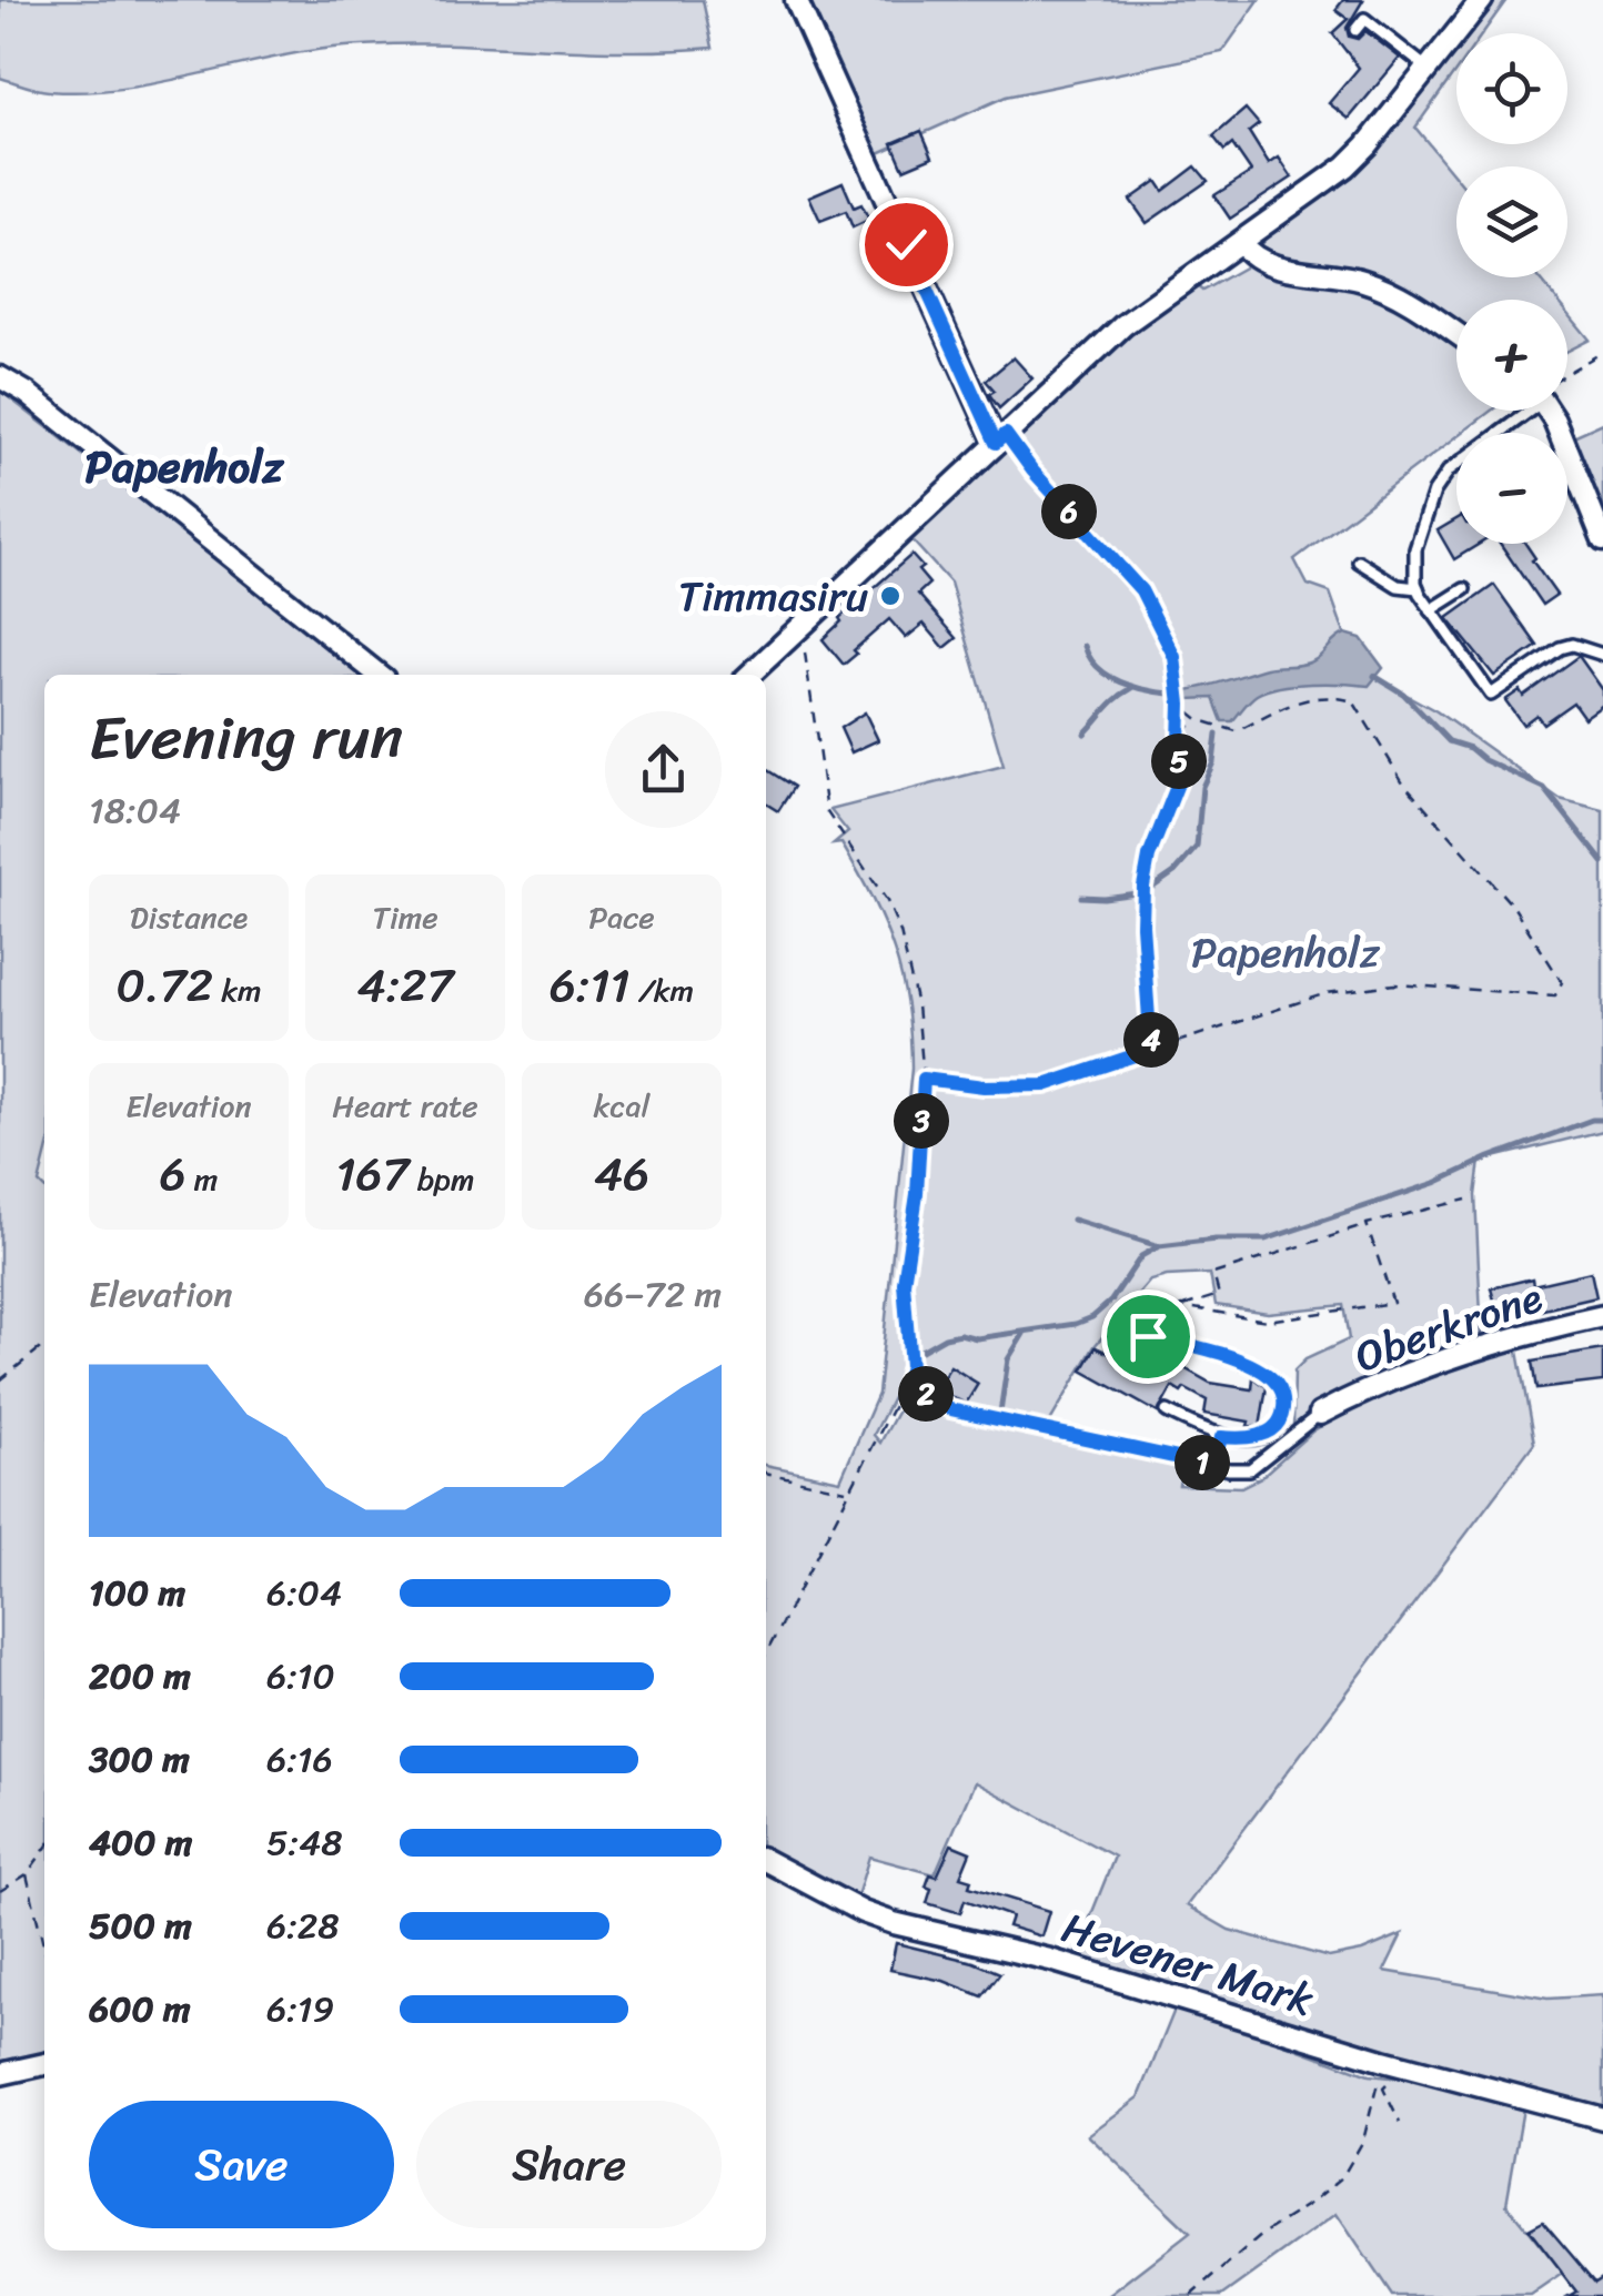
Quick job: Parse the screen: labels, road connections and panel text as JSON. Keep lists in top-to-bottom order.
{
  "streets": {
    "street": ["Oberkrone", "Hevener Mark"]
  },
  "districts": ["Papenholz"],
  "parks": ["Papenholz"],
  "places": ["Timmasiru"],
  "page": {
    "map_buttons": ["+", "−"],
    "pins": [
      "6",
      "5",
      "4",
      "3",
      "2",
      "1"
    ],
    "heading": ["Evening run", "18:04"],
    "stats": [
      ["Distance", "0.72 km"],
      ["Time", "4:27"],
      ["Pace", "6:11 /km"],
      ["Elevation", "6 m"],
      ["Heart rate", "167 bpm"],
      ["kcal", "46"]
    ],
    "chart": ["Elevation", "66–72 m"],
    "list": [
      {
        "name": "100 m",
        "note": "6:04"
      },
      {
        "name": "200 m",
        "note": "6:10"
      },
      {
        "name": "300 m",
        "note": "6:16"
      },
      {
        "name": "400 m",
        "note": "5:48"
      },
      {
        "name": "500 m",
        "note": "6:28"
      },
      {
        "name": "600 m",
        "note": "6:19"
      }
    ],
    "buttons": ["Save", "Share"]
  }
}
